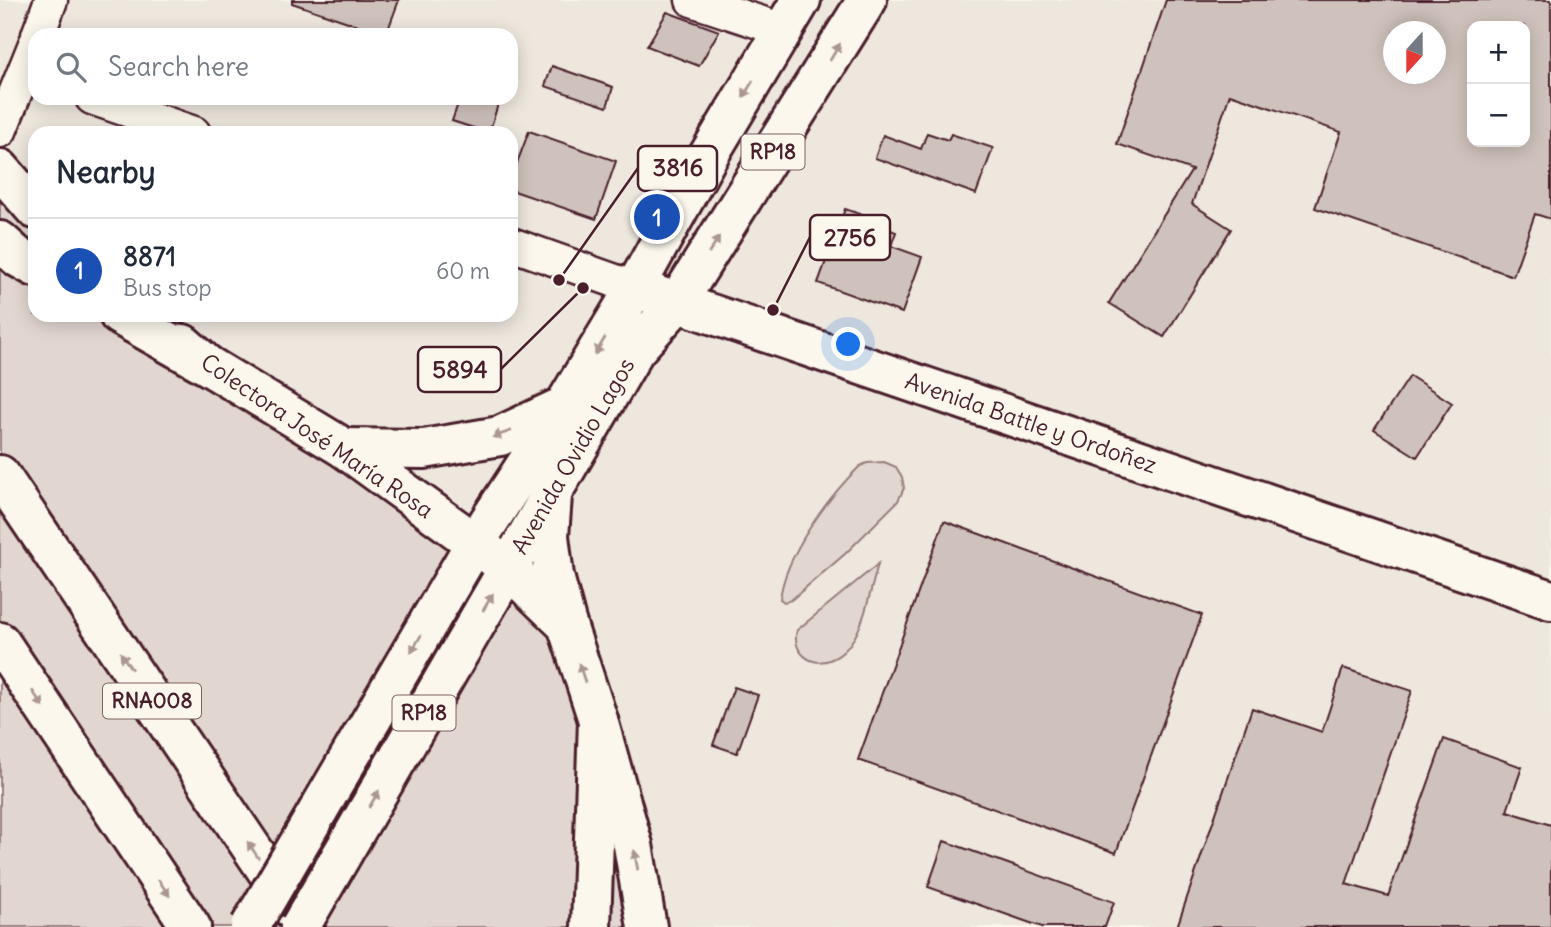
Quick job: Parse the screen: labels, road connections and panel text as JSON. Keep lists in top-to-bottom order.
{
  "streets": {
    "main road": [
      "RP18",
      "Avenida Battle y Ordoñez",
      "Colectora José María Rosa",
      "Avenida Ovidio Lagos",
      "RNA008"
    ]
  },
  "crossings": [
    ["RP18", "Colectora José María Rosa"],
    ["RP18", "Avenida Ovidio Lagos"],
    ["Avenida Battle y Ordoñez", "Avenida Ovidio Lagos"],
    ["Colectora José María Rosa", "Avenida Ovidio Lagos"],
    ["Avenida Ovidio Lagos", "RNA008"]
  ],
  "places": ["3816", "5894", "2756"],
  "north": "bottom",
  "page": {
    "map_buttons": ["+", "−"],
    "search": "Search here",
    "heading": "Nearby",
    "pins": "1",
    "list": [
      {
        "mark": "1",
        "name": "8871",
        "note": "Bus stop",
        "value": "60 m"
      }
    ]
  }
}
